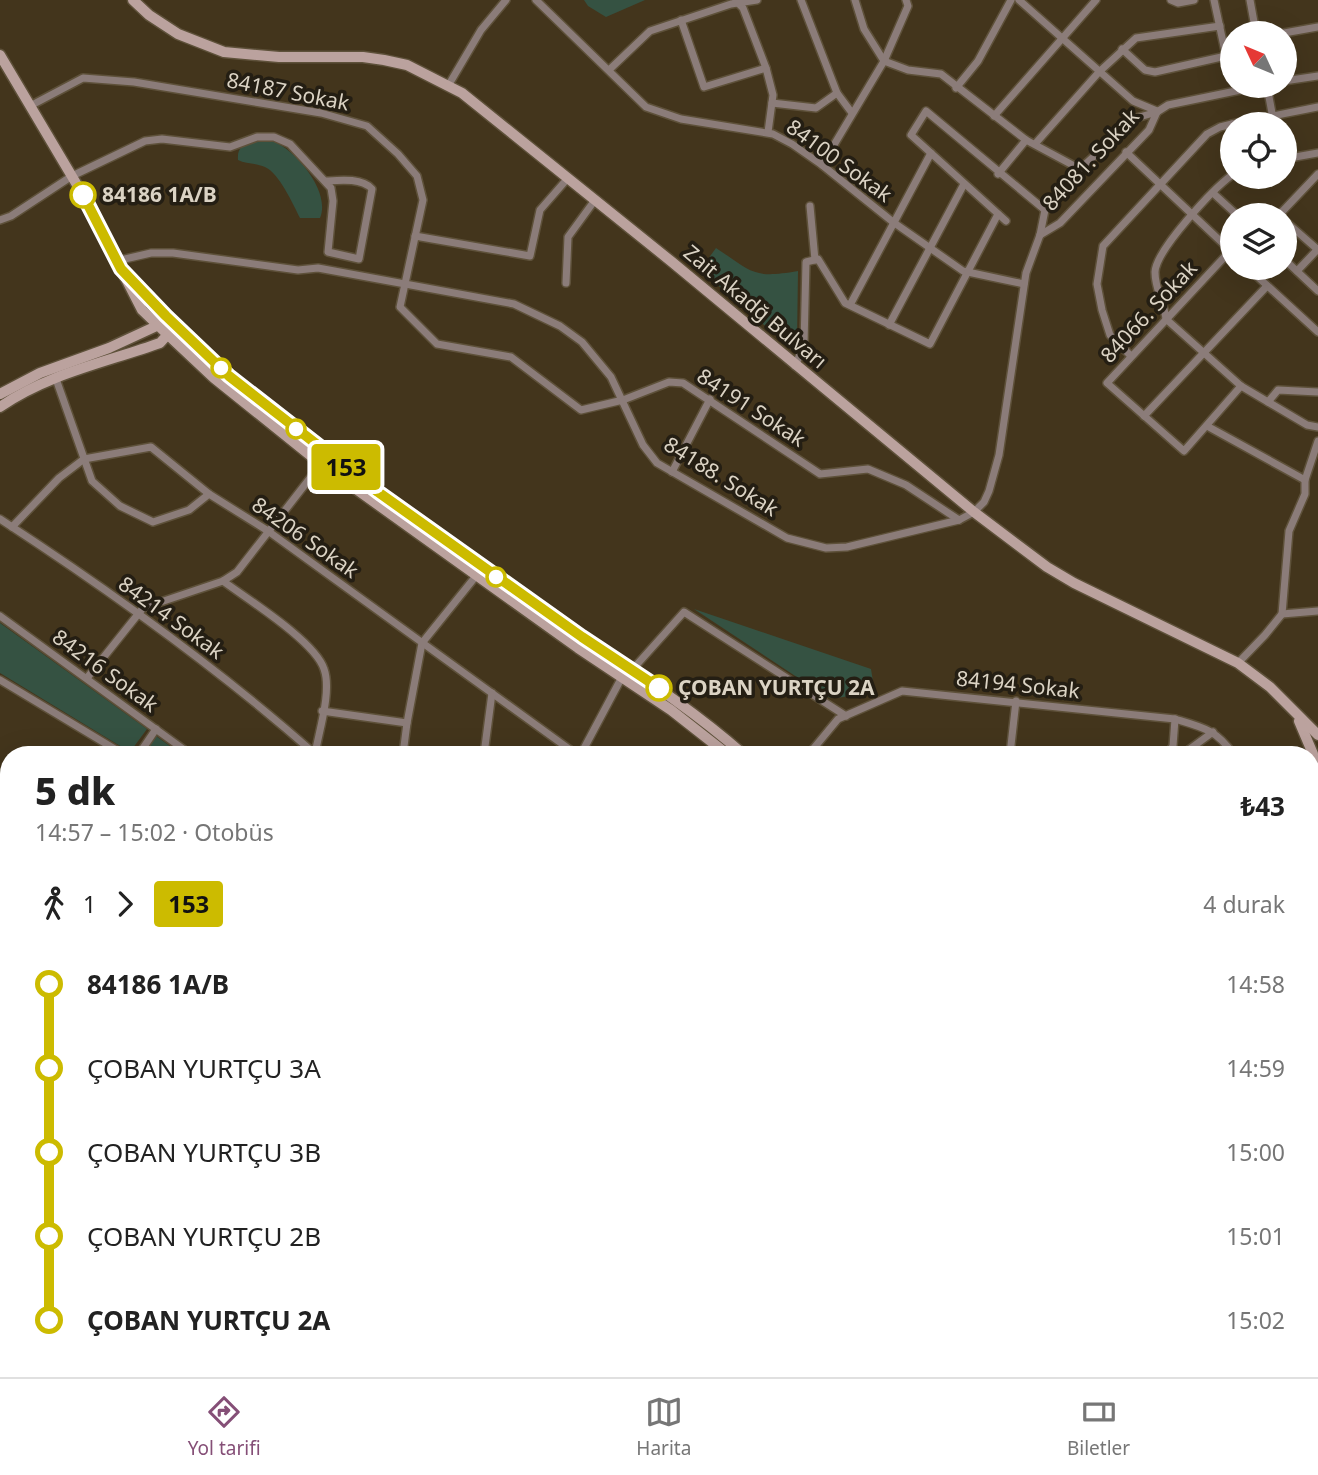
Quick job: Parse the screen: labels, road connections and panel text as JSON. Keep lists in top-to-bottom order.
{
  "streets": {
    "main road": ["Zait Akadğ Bulvarı"],
    "street": [
      "84187 Sokak",
      "84081. Sokak",
      "84100 Sokak",
      "84066. Sokak",
      "84191 Sokak",
      "84188. Sokak",
      "84206 Sokak",
      "84214 Sokak",
      "84216 Sokak",
      "84194 Sokak"
    ]
  },
  "crossings": [
    ["84187 Sokak", "84191 Sokak"],
    ["84187 Sokak", "84188. Sokak"],
    ["Zait Akadğ Bulvarı", "84188. Sokak"],
    ["84191 Sokak", "84188. Sokak"],
    ["84206 Sokak", "84214 Sokak"]
  ],
  "places": ["84186 1A/B", "ÇOBAN YURTÇU 2A"],
  "lines": ["bus line 153"],
  "north": "top left",
  "page": {
    "on_map": "153",
    "heading": ["5 dk", "14:57 – 15:02 · Otobüs", "₺43"],
    "legs": ["1", "153", "4 durak"],
    "list": [
      {
        "name": "84186 1A/B",
        "value": "14:58"
      },
      {
        "name": "ÇOBAN YURTÇU 3A",
        "value": "14:59"
      },
      {
        "name": "ÇOBAN YURTÇU 3B",
        "value": "15:00"
      },
      {
        "name": "ÇOBAN YURTÇU 2B",
        "value": "15:01"
      },
      {
        "name": "ÇOBAN YURTÇU 2A",
        "value": "15:02"
      }
    ],
    "tabs": ["Yol tarifi", "Harita", "Biletler"]
  }
}
